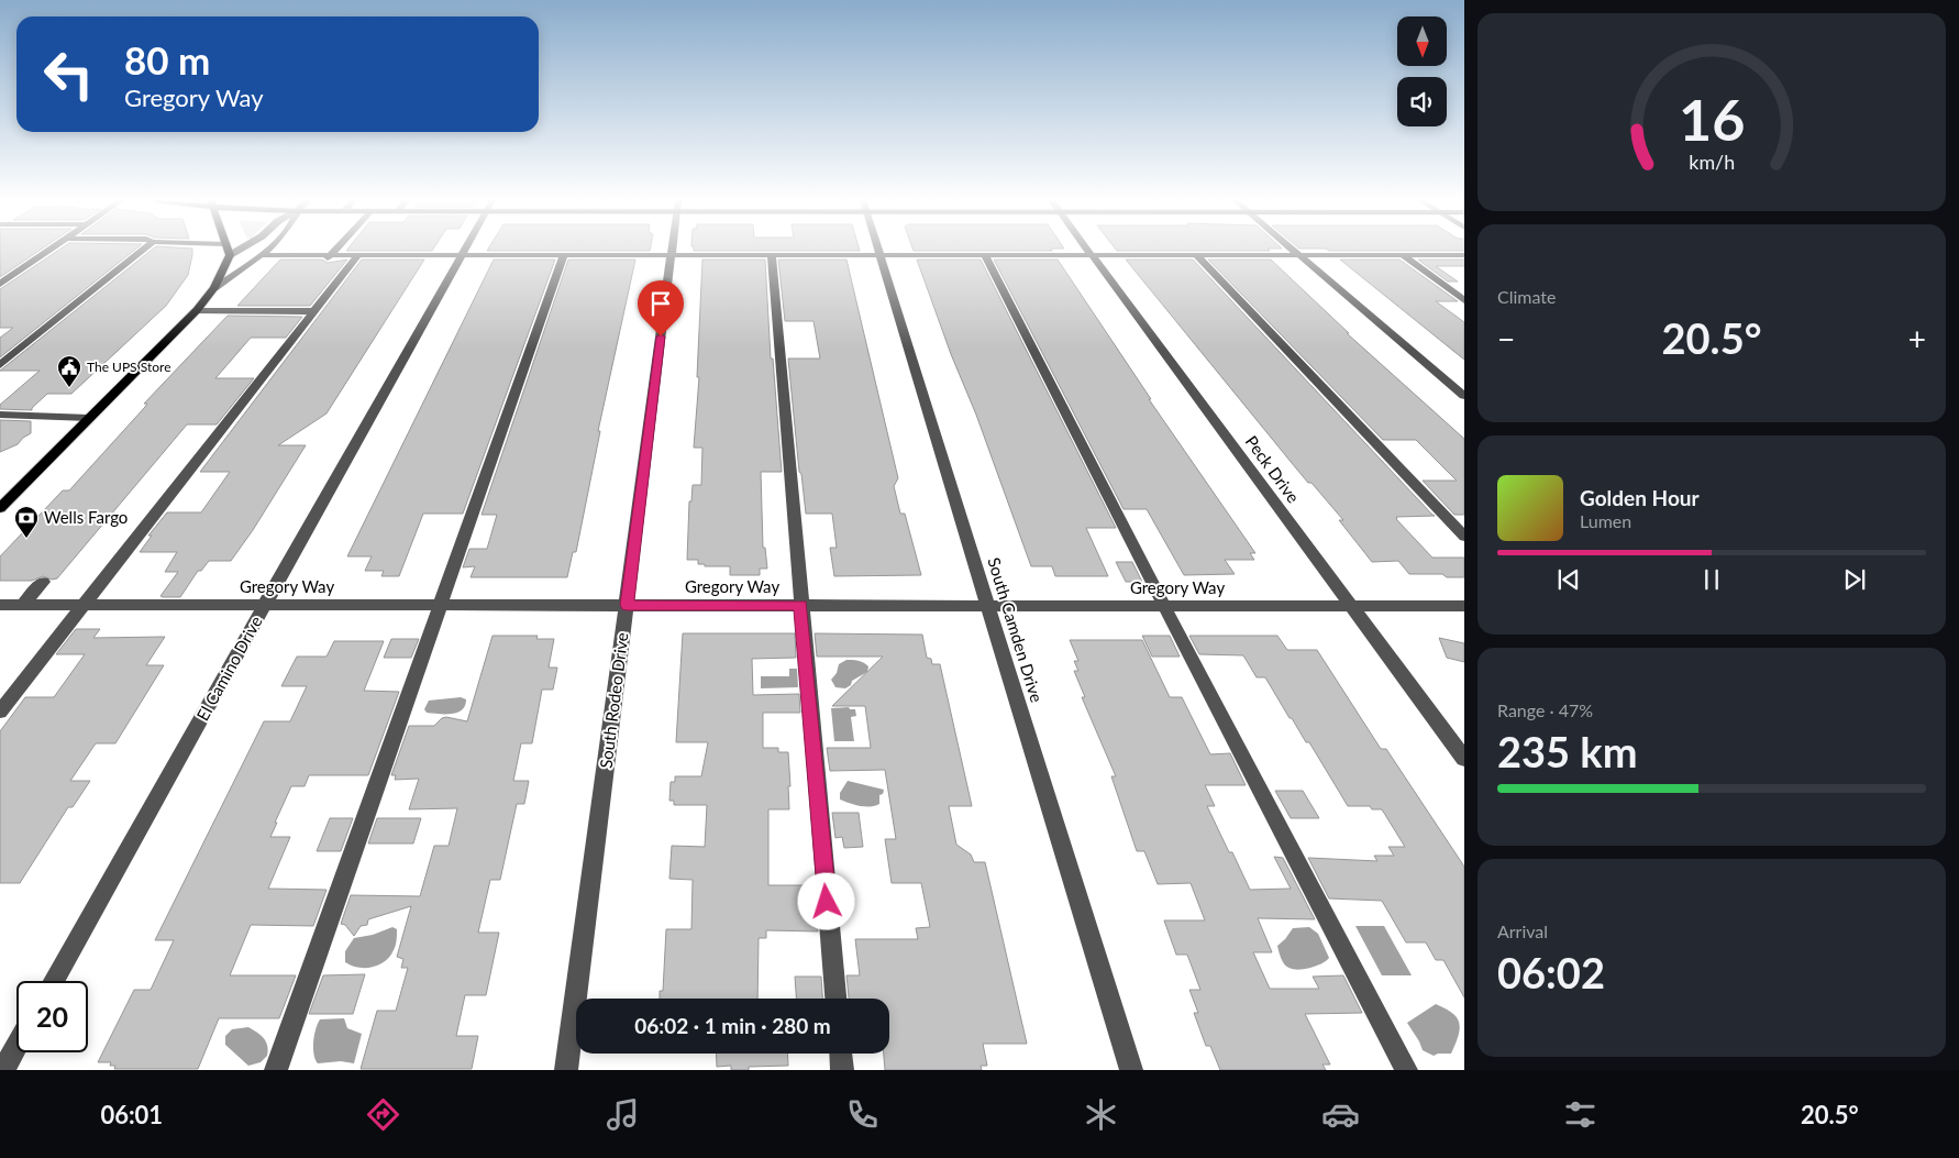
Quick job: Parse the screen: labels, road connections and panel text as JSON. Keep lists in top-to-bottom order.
{
  "streets": {
    "street": [
      "Peck Drive",
      "Gregory Way",
      "South Camden Drive",
      "El Camino Drive",
      "South Rodeo Drive"
    ]
  },
  "crossings": [
    ["Peck Drive", "Gregory Way"],
    ["Gregory Way", "South Camden Drive"],
    ["Gregory Way", "El Camino Drive"],
    ["Gregory Way", "South Rodeo Drive"]
  ],
  "places": {
    "public building": ["The UPS Store"],
    "bank": ["Wells Fargo"]
  },
  "north": "bottom",
  "page": {
    "turn": ["80 m", "Gregory Way"],
    "tile": [
      "Climate",
      ["Range · 47%", "235 km"],
      ["Arrival", "06:02"]
    ],
    "heat": ["−", "20.5°", "+"],
    "song": ["Golden Hour", "Lumen"],
    "limit": "20",
    "trip": "06:02 · 1 min · 280 m",
    "tabs": ["06:01", "20.5°"],
    "gauge": ["16", "km/h"]
  }
}
